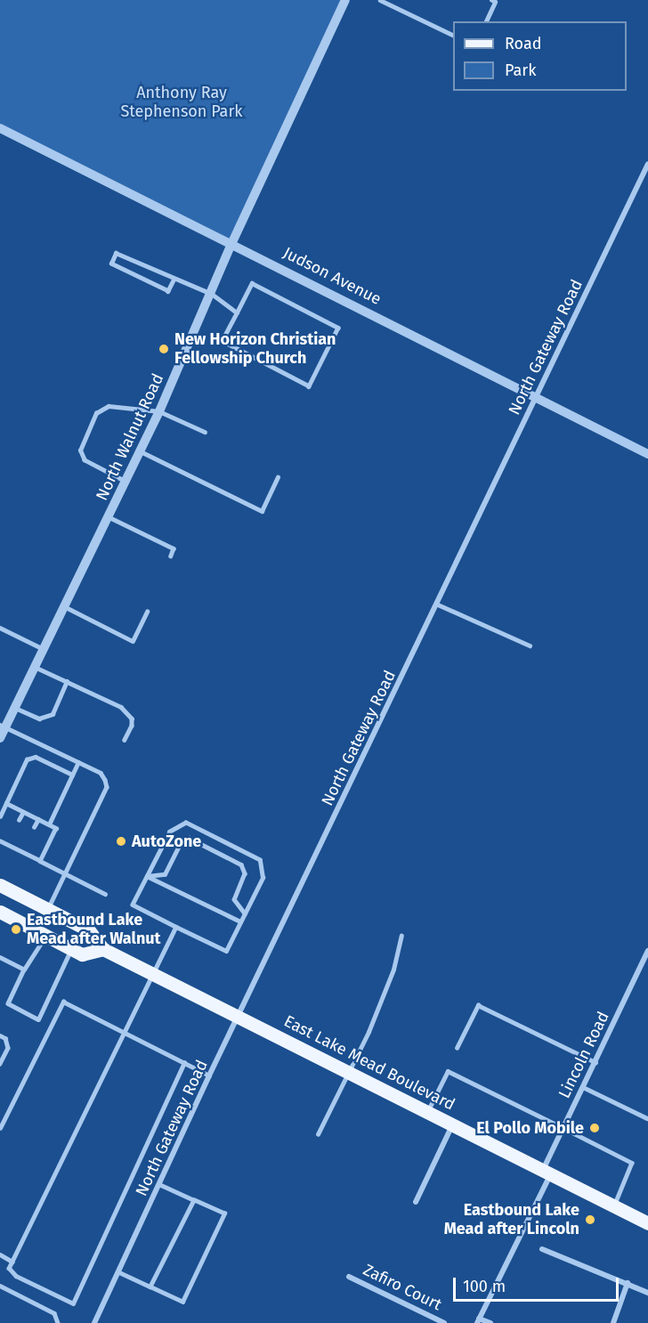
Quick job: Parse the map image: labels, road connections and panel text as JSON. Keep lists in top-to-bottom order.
{
  "streets": {
    "main road": ["East Lake Mead Boulevard"],
    "street": [
      "Judson Avenue",
      "North Gateway Road",
      "North Walnut Road",
      "Lincoln Road",
      "Zafiro Court"
    ]
  },
  "crossings": [
    ["Judson Avenue", "North Gateway Road"],
    ["Judson Avenue", "North Walnut Road"],
    ["North Gateway Road", "East Lake Mead Boulevard"],
    ["Lincoln Road", "East Lake Mead Boulevard"]
  ],
  "parks": ["Anthony Ray Stephenson Park"],
  "places": [
    "New Horizon Christian Fellowship Church",
    "AutoZone",
    "Eastbound Lake Mead after Walnut",
    "El Pollo Mobile",
    "Eastbound Lake Mead after Lincoln"
  ],
  "legend": ["Road", "Park"],
  "scale_bar": "100 m"
}
